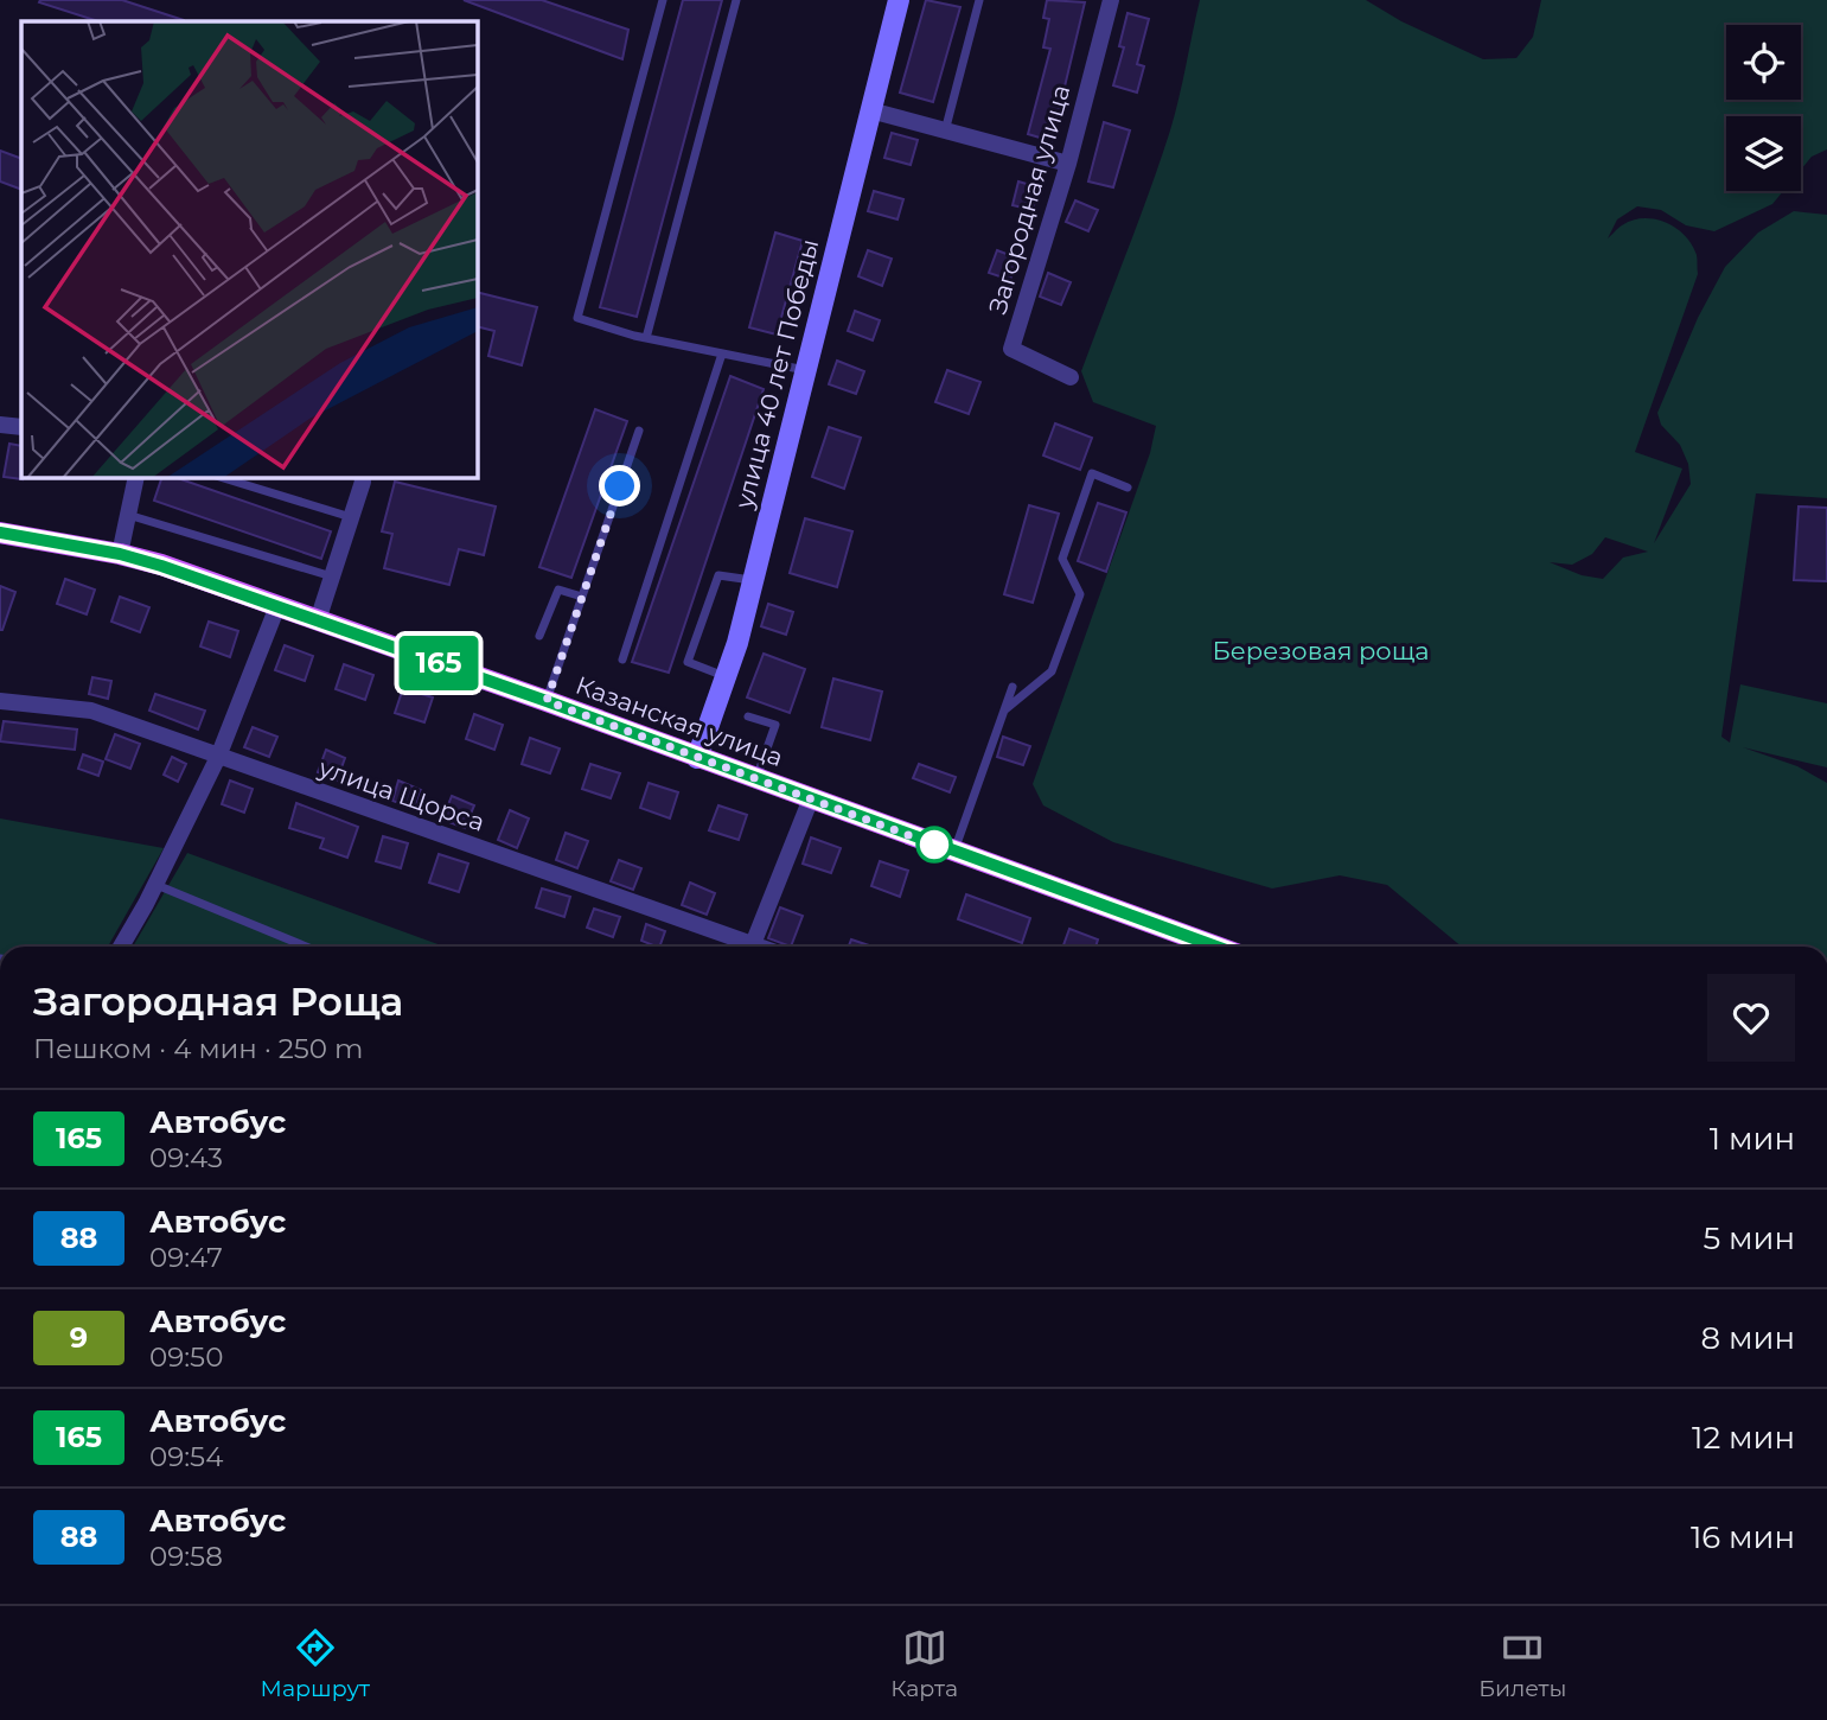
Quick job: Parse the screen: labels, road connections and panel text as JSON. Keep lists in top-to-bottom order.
{
  "streets": {
    "main road": ["Казанская улица"],
    "street": ["Загородная улица", "улица 40 лет Победы", "улица Щорса"]
  },
  "crossings": [
    ["улица 40 лет Победы", "Казанская улица"]
  ],
  "parks": ["Березовая роща"],
  "lines": ["bus line 165"],
  "page": {
    "on_map": "165",
    "heading": ["Загородная Роща", "Пешком · 4 мин · 250 m"],
    "list": [
      {
        "mark": "165",
        "name": "Автобус",
        "note": "09:43",
        "value": "1 мин"
      },
      {
        "mark": "88",
        "name": "Автобус",
        "note": "09:47",
        "value": "5 мин"
      },
      {
        "mark": "9",
        "name": "Автобус",
        "note": "09:50",
        "value": "8 мин"
      },
      {
        "mark": "165",
        "name": "Автобус",
        "note": "09:54",
        "value": "12 мин"
      },
      {
        "mark": "88",
        "name": "Автобус",
        "note": "09:58",
        "value": "16 мин"
      }
    ],
    "tabs": ["Маршрут", "Карта", "Билеты"]
  }
}
